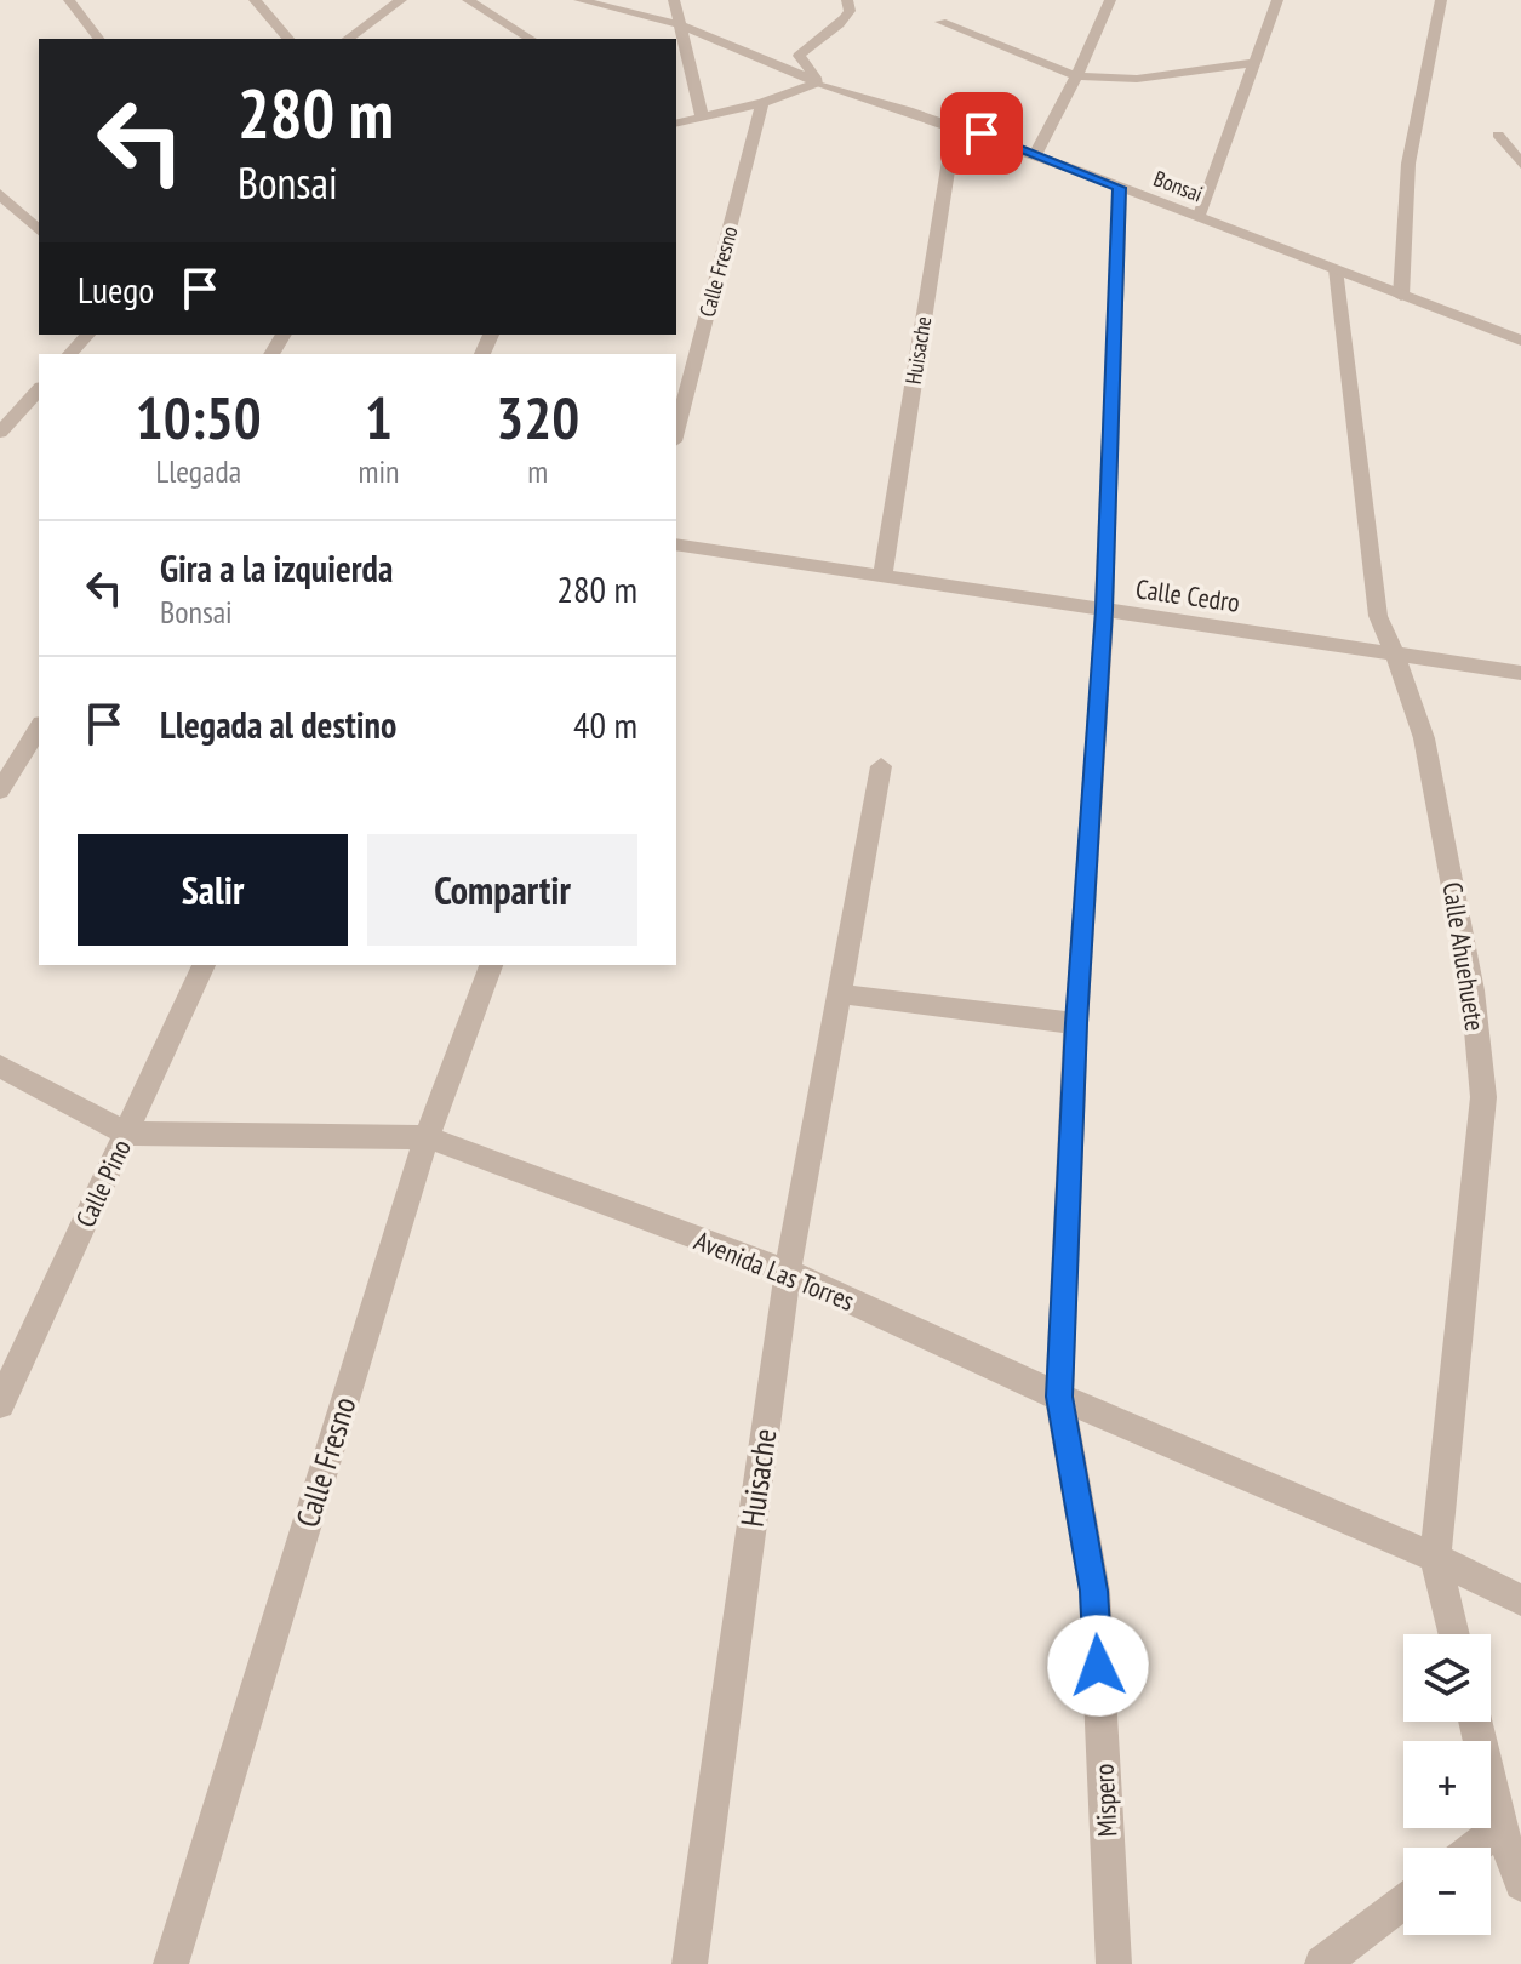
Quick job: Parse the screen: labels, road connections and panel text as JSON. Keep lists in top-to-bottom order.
{
  "streets": {
    "street": [
      "Bonsai",
      "Calle Fresno",
      "Huisache",
      "Calle Cedro",
      "Calle Ahuehuete",
      "Calle Pino",
      "Avenida Las Torres",
      "Mispero"
    ]
  },
  "crossings": [
    ["Bonsai", "Huisache"],
    ["Bonsai", "Calle Ahuehuete"],
    ["Bonsai", "Mispero"],
    ["Calle Fresno", "Avenida Las Torres"],
    ["Huisache", "Calle Cedro"],
    ["Huisache", "Avenida Las Torres"],
    ["Calle Cedro", "Calle Ahuehuete"],
    ["Calle Cedro", "Mispero"],
    ["Calle Ahuehuete", "Avenida Las Torres"],
    ["Calle Pino", "Avenida Las Torres"],
    ["Avenida Las Torres", "Mispero"]
  ],
  "page": {
    "turn": ["280 m", "Bonsai"],
    "then": "Luego",
    "eta": [
      "10:50",
      "Llegada",
      "1",
      "min",
      "320",
      "m"
    ],
    "list": [
      {
        "name": "Gira a la izquierda",
        "note": "Bonsai",
        "value": "280 m"
      },
      {
        "name": "Llegada al destino",
        "value": "40 m"
      }
    ],
    "buttons": ["Salir", "Compartir"],
    "map_buttons": ["+", "−"]
  }
}
